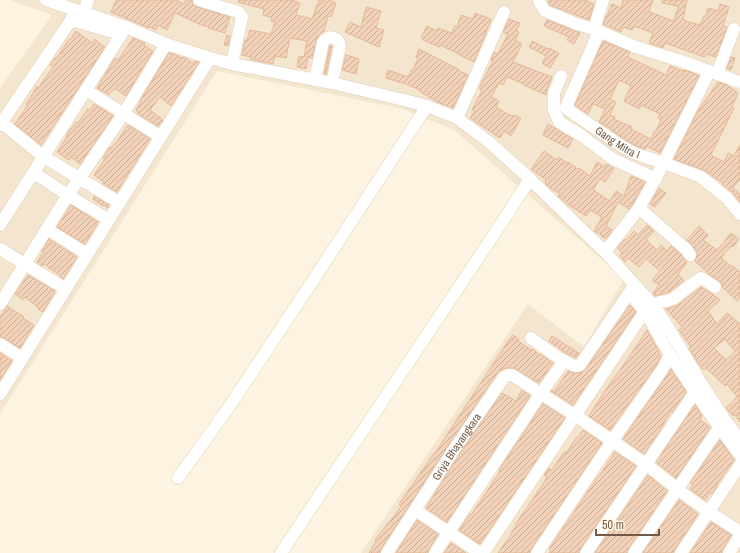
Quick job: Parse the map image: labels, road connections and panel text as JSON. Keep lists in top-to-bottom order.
{
  "streets": {
    "street": ["Gang Mitra I", "Griya Bhayangkara"]
  },
  "scale_bar": "50 m"
}
